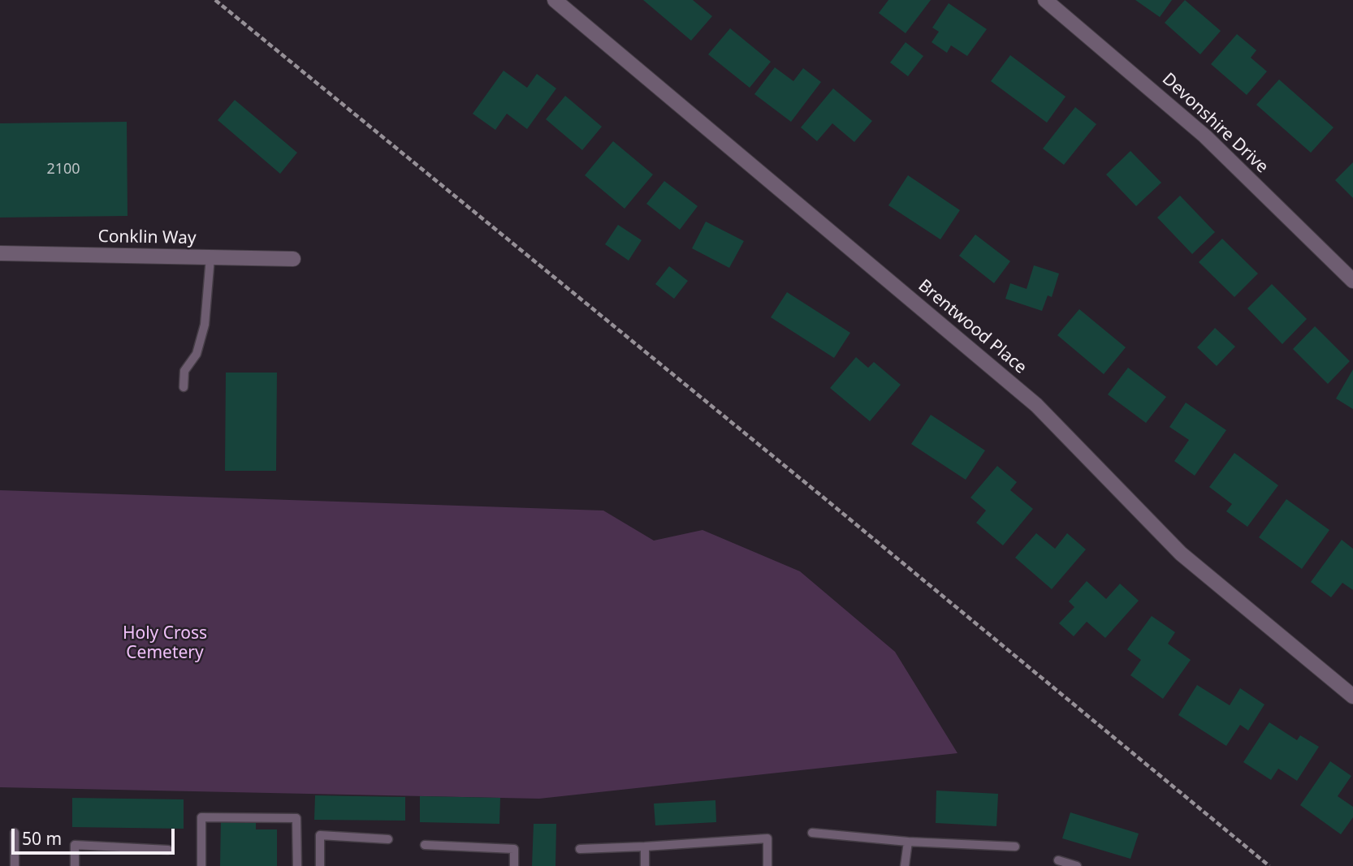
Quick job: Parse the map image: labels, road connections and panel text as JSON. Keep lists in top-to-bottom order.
{
  "streets": {
    "street": ["Devonshire Drive", "Conklin Way", "Brentwood Place"]
  },
  "parks": ["Holy Cross Cemetery"],
  "house_numbers": ["2100"],
  "scale_bar": "50 m"
}
